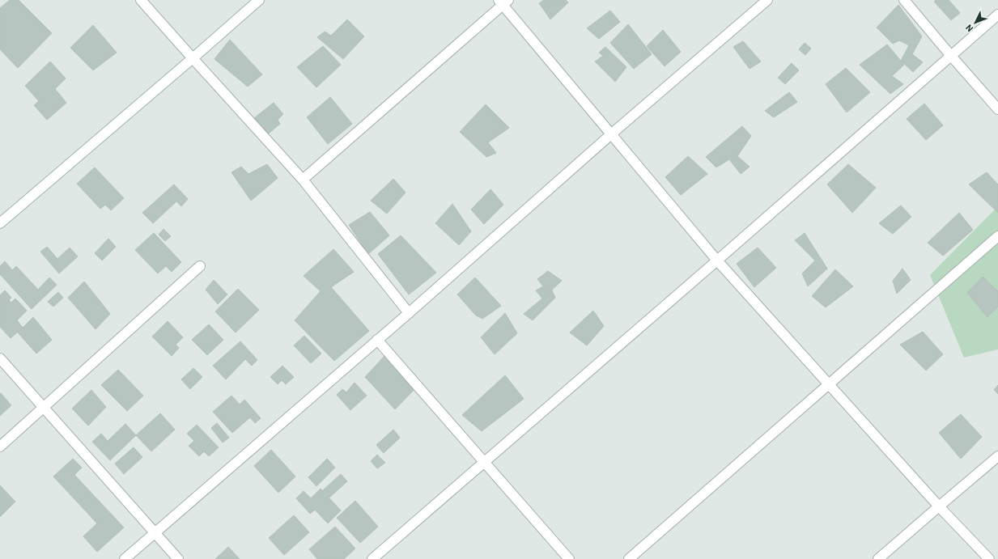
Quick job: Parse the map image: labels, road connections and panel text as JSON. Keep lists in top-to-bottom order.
{
  "north": "bottom left"
}
